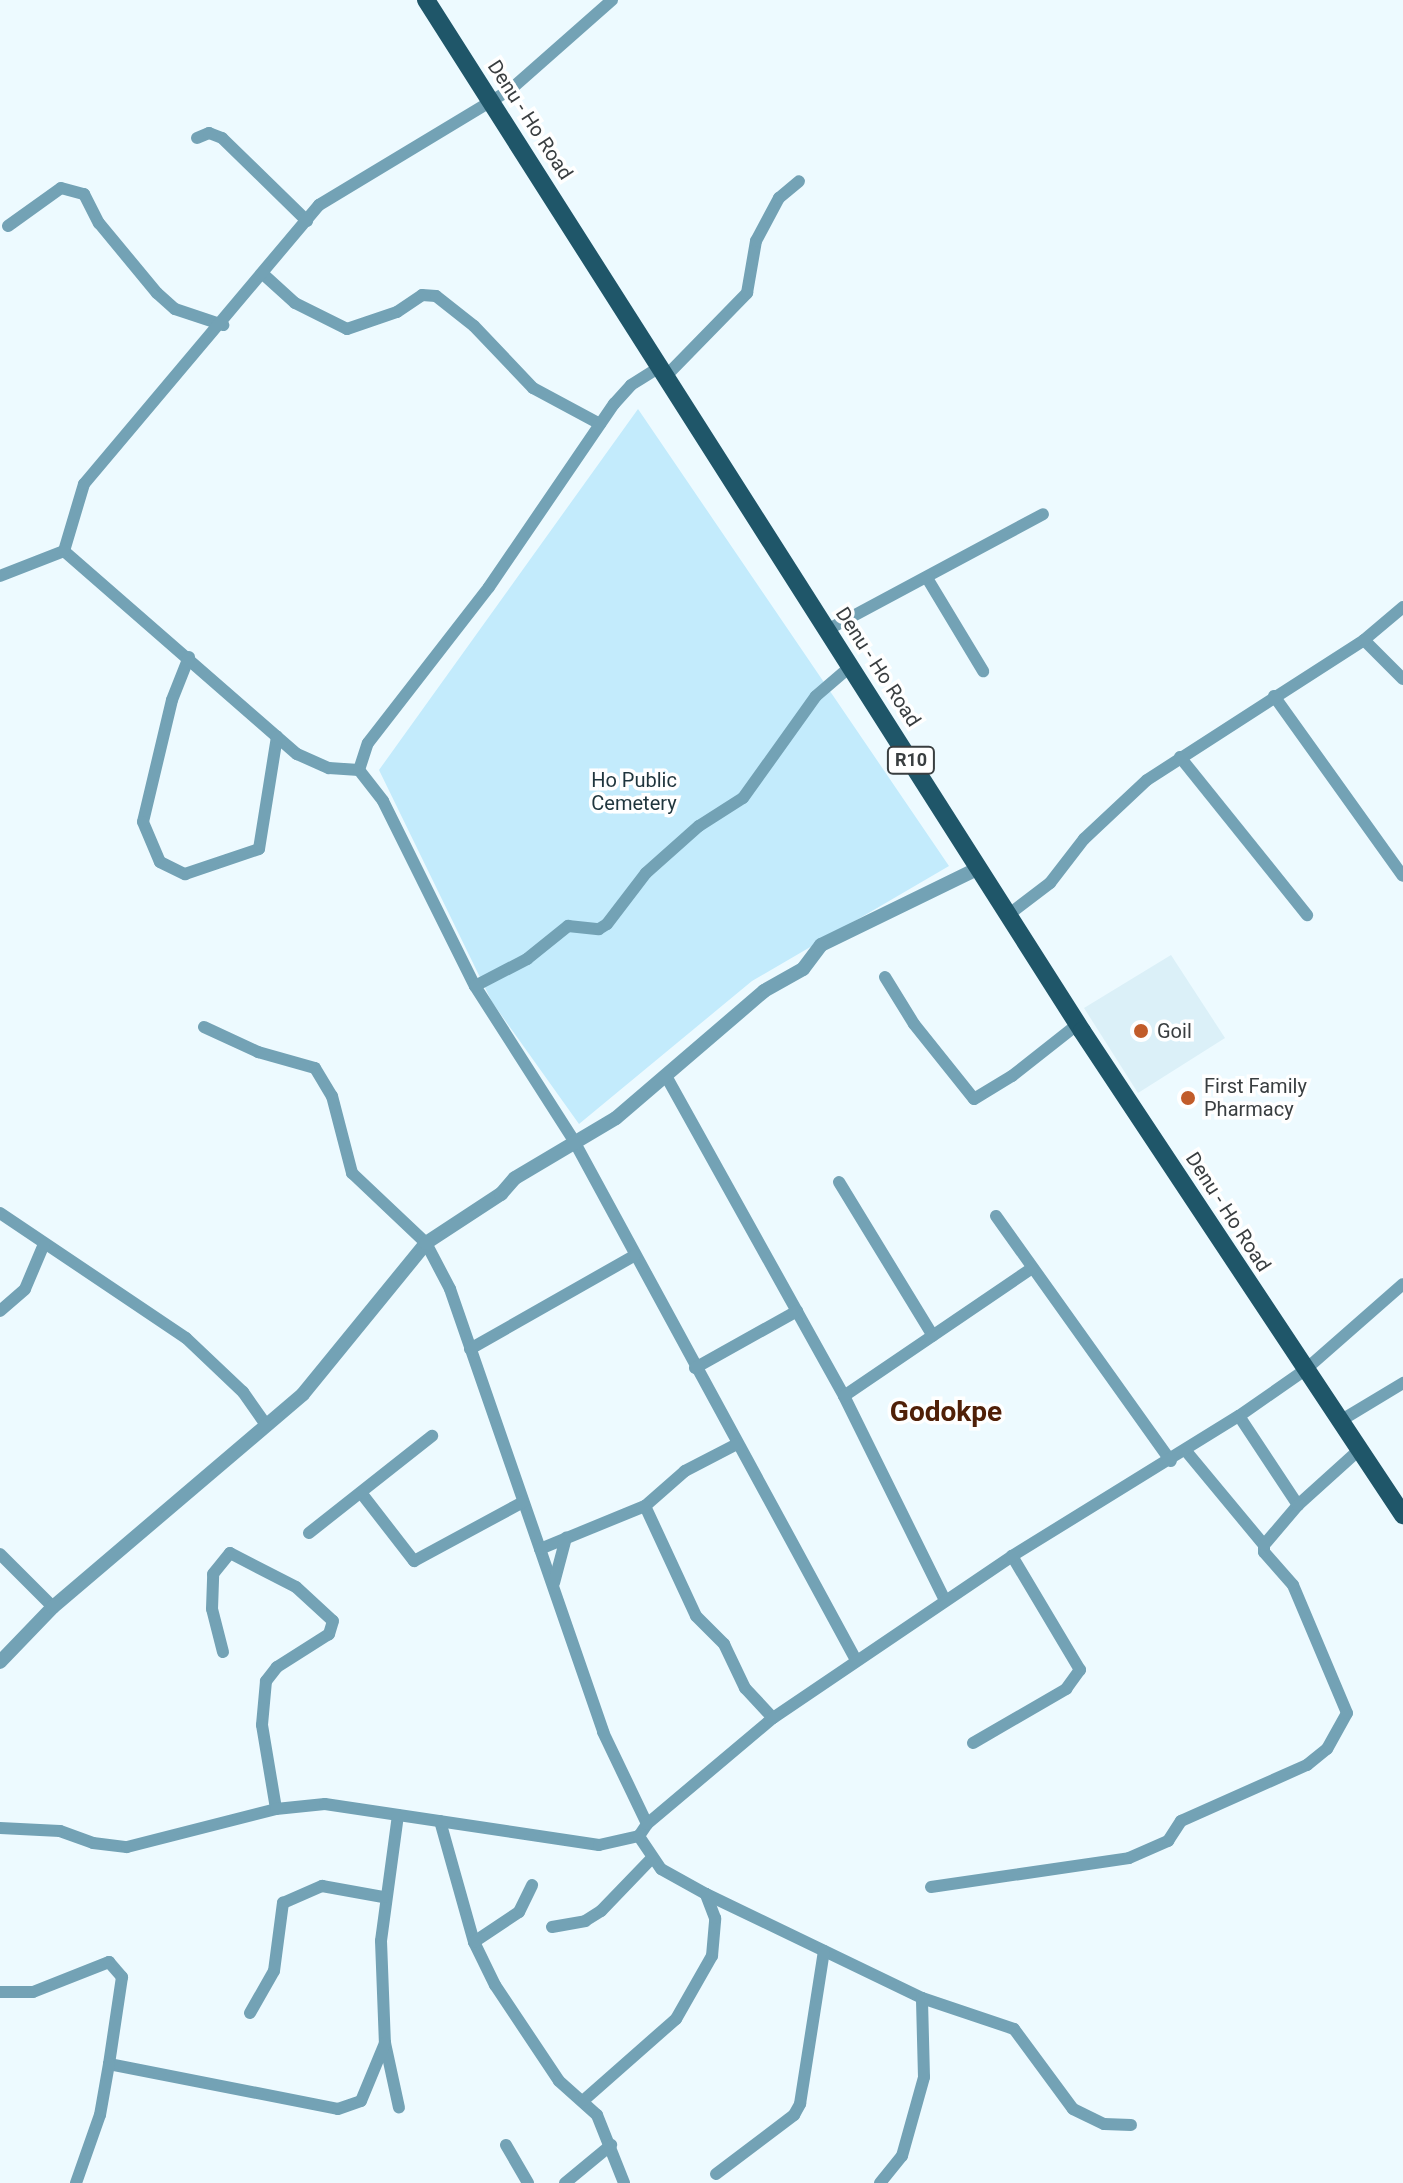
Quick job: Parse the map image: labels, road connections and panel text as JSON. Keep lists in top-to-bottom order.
{
  "streets": {
    "main road": ["Denu - Ho Road", "R10"]
  },
  "districts": ["Godokpe"],
  "parks": ["Ho Public Cemetery"],
  "places": ["Goil", "First Family Pharmacy"]
}
